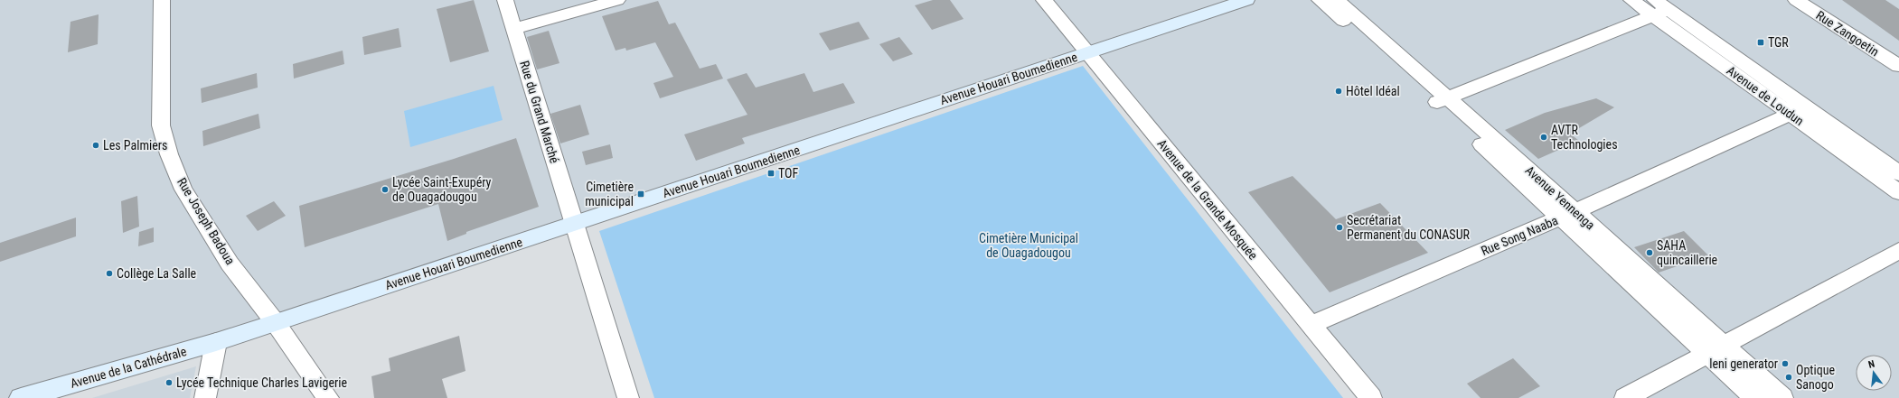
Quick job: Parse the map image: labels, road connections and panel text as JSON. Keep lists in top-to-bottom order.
{
  "streets": {
    "main road": ["Avenue Houari Boumedienne", "Avenue de la Cathédrale"],
    "street": [
      "Rue Zangoetin",
      "Avenue de Loudun",
      "Rue du Grand Marché",
      "Avenue Yennenga",
      "Avenue de la Grande Mosquée",
      "Rue Joseph Badoua",
      "Rue Song Naaba"
    ]
  },
  "crossings": [
    ["Avenue Houari Boumedienne", "Rue du Grand Marché"],
    ["Avenue Houari Boumedienne", "Avenue de la Grande Mosquée"],
    ["Avenue Houari Boumedienne", "Rue Joseph Badoua"],
    ["Avenue Houari Boumedienne", "Avenue de la Cathédrale"],
    ["Avenue de Loudun", "Rue Song Naaba"],
    ["Avenue Yennenga", "Rue Song Naaba"],
    ["Avenue de la Grande Mosquée", "Rue Song Naaba"]
  ],
  "parks": ["Cimetière Municipal de Ouagadougou"],
  "places": {
    "transit": ["TGR", "TOF", "Cimetière municipal"],
    "other": [
      "Hôtel Idéal",
      "AVTR Technologies",
      "Les Palmiers",
      "Lycée Saint-Exupéry de Ouagadougou",
      "Secrétariat Permanent du CONASUR",
      "SAHA quincaillerie",
      "Collège La Salle",
      "leni generator",
      "Optique Sanogo",
      "Lycée Technique Charles Lavigerie"
    ]
  },
  "north": "top"
}
